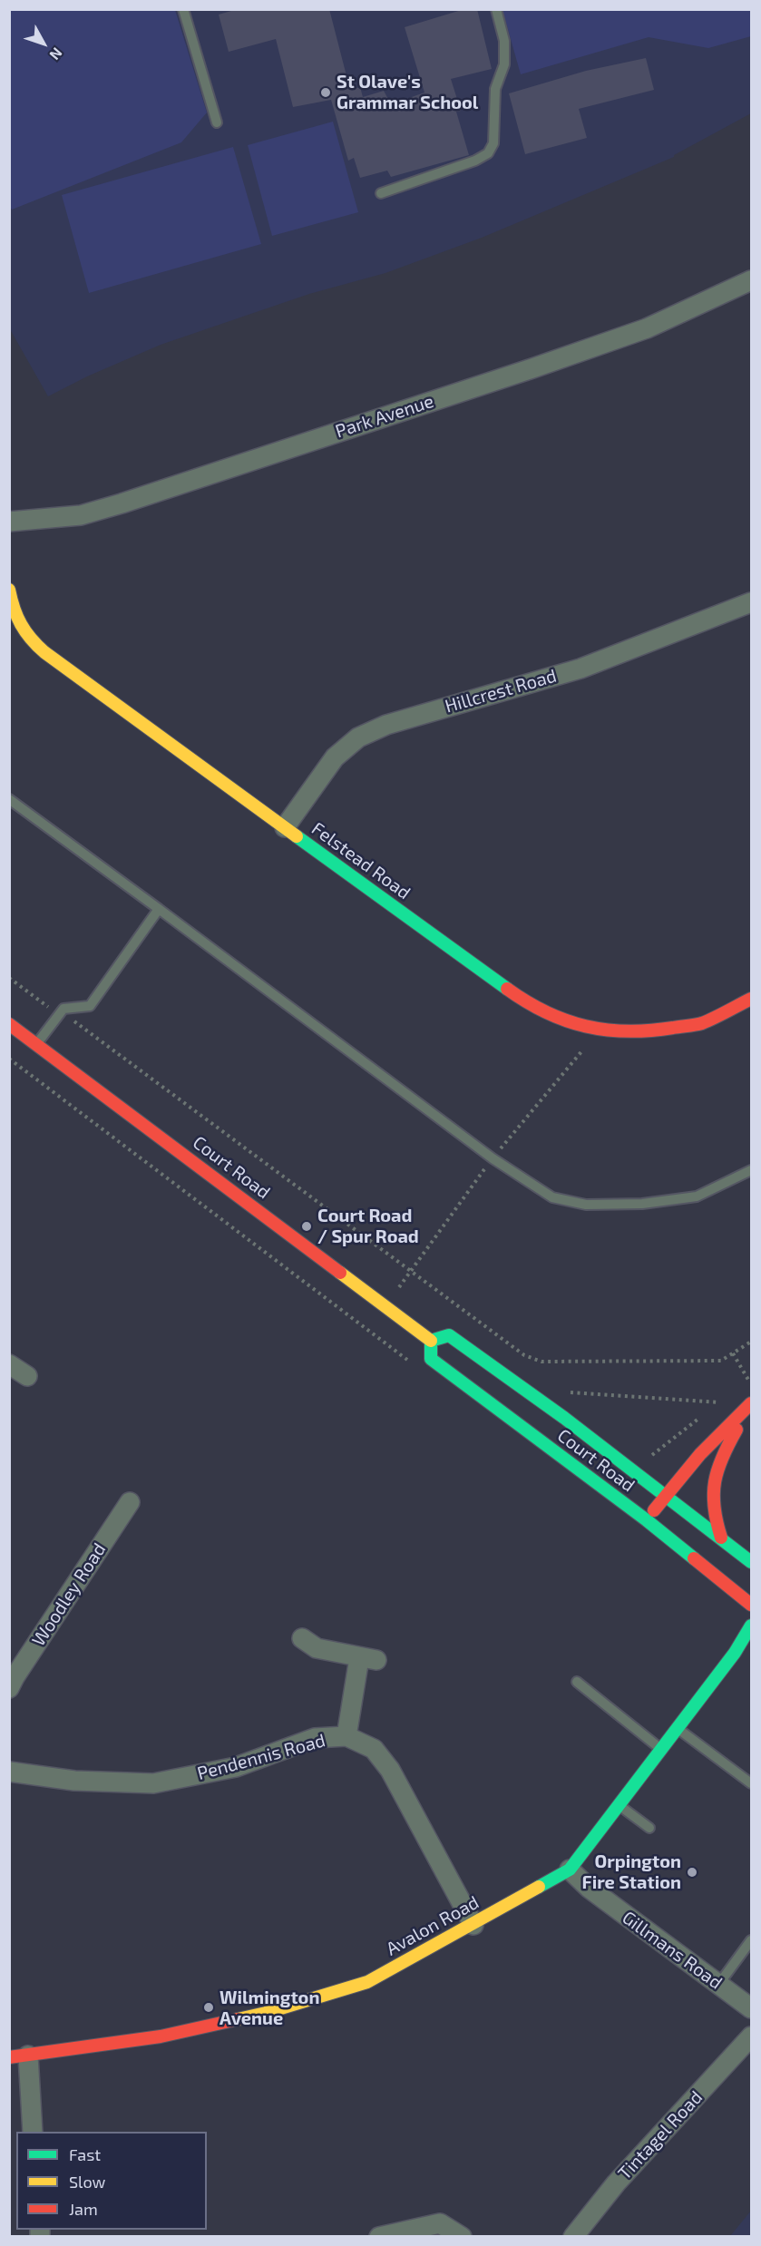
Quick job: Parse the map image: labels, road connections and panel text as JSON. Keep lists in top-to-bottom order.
{
  "streets": {
    "street": [
      "Park Avenue",
      "Hillcrest Road",
      "Felstead Road",
      "Court Road",
      "Woodley Road",
      "Pendennis Road",
      "Avalon Road",
      "Gillmans Road",
      "Tintagel Road"
    ]
  },
  "crossings": [
    ["Hillcrest Road", "Felstead Road"],
    ["Pendennis Road", "Avalon Road"],
    ["Avalon Road", "Gillmans Road"]
  ],
  "places": [
    "St Olave's Grammar School",
    "Court Road / Spur Road",
    "Orpington Fire Station",
    "Wilmington Avenue"
  ],
  "legend": ["Fast", "Slow", "Jam"],
  "north": "bottom right"
}
